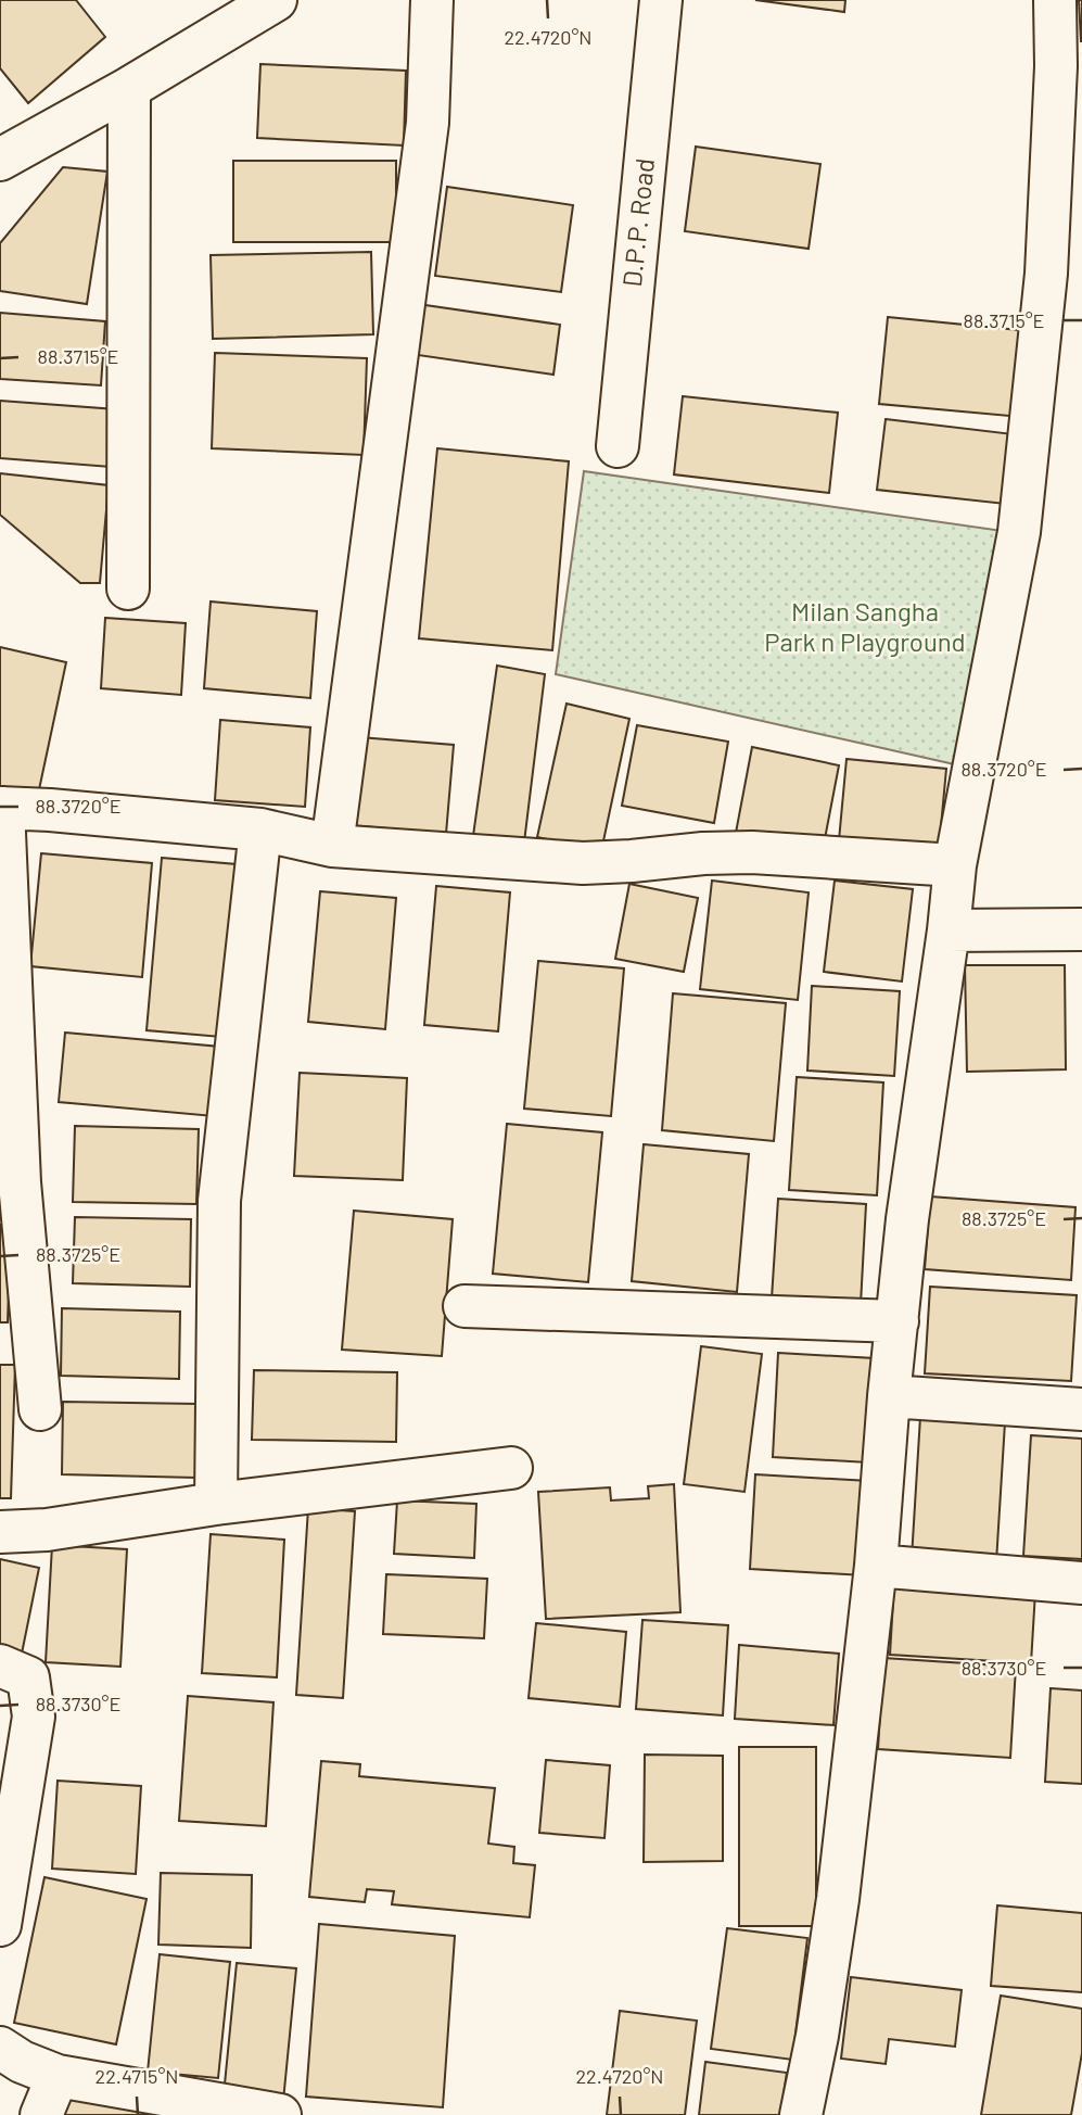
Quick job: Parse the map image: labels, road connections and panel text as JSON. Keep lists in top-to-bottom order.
{
  "streets": {
    "street": ["D.P.P. Road"]
  },
  "parks": ["Milan Sangha Park n Playground"],
  "coordinates": [
    "22.4720°N",
    "88.3715°E",
    "88.3720°E",
    "88.3725°E",
    "88.3730°E",
    "22.4715°N"
  ]
}
